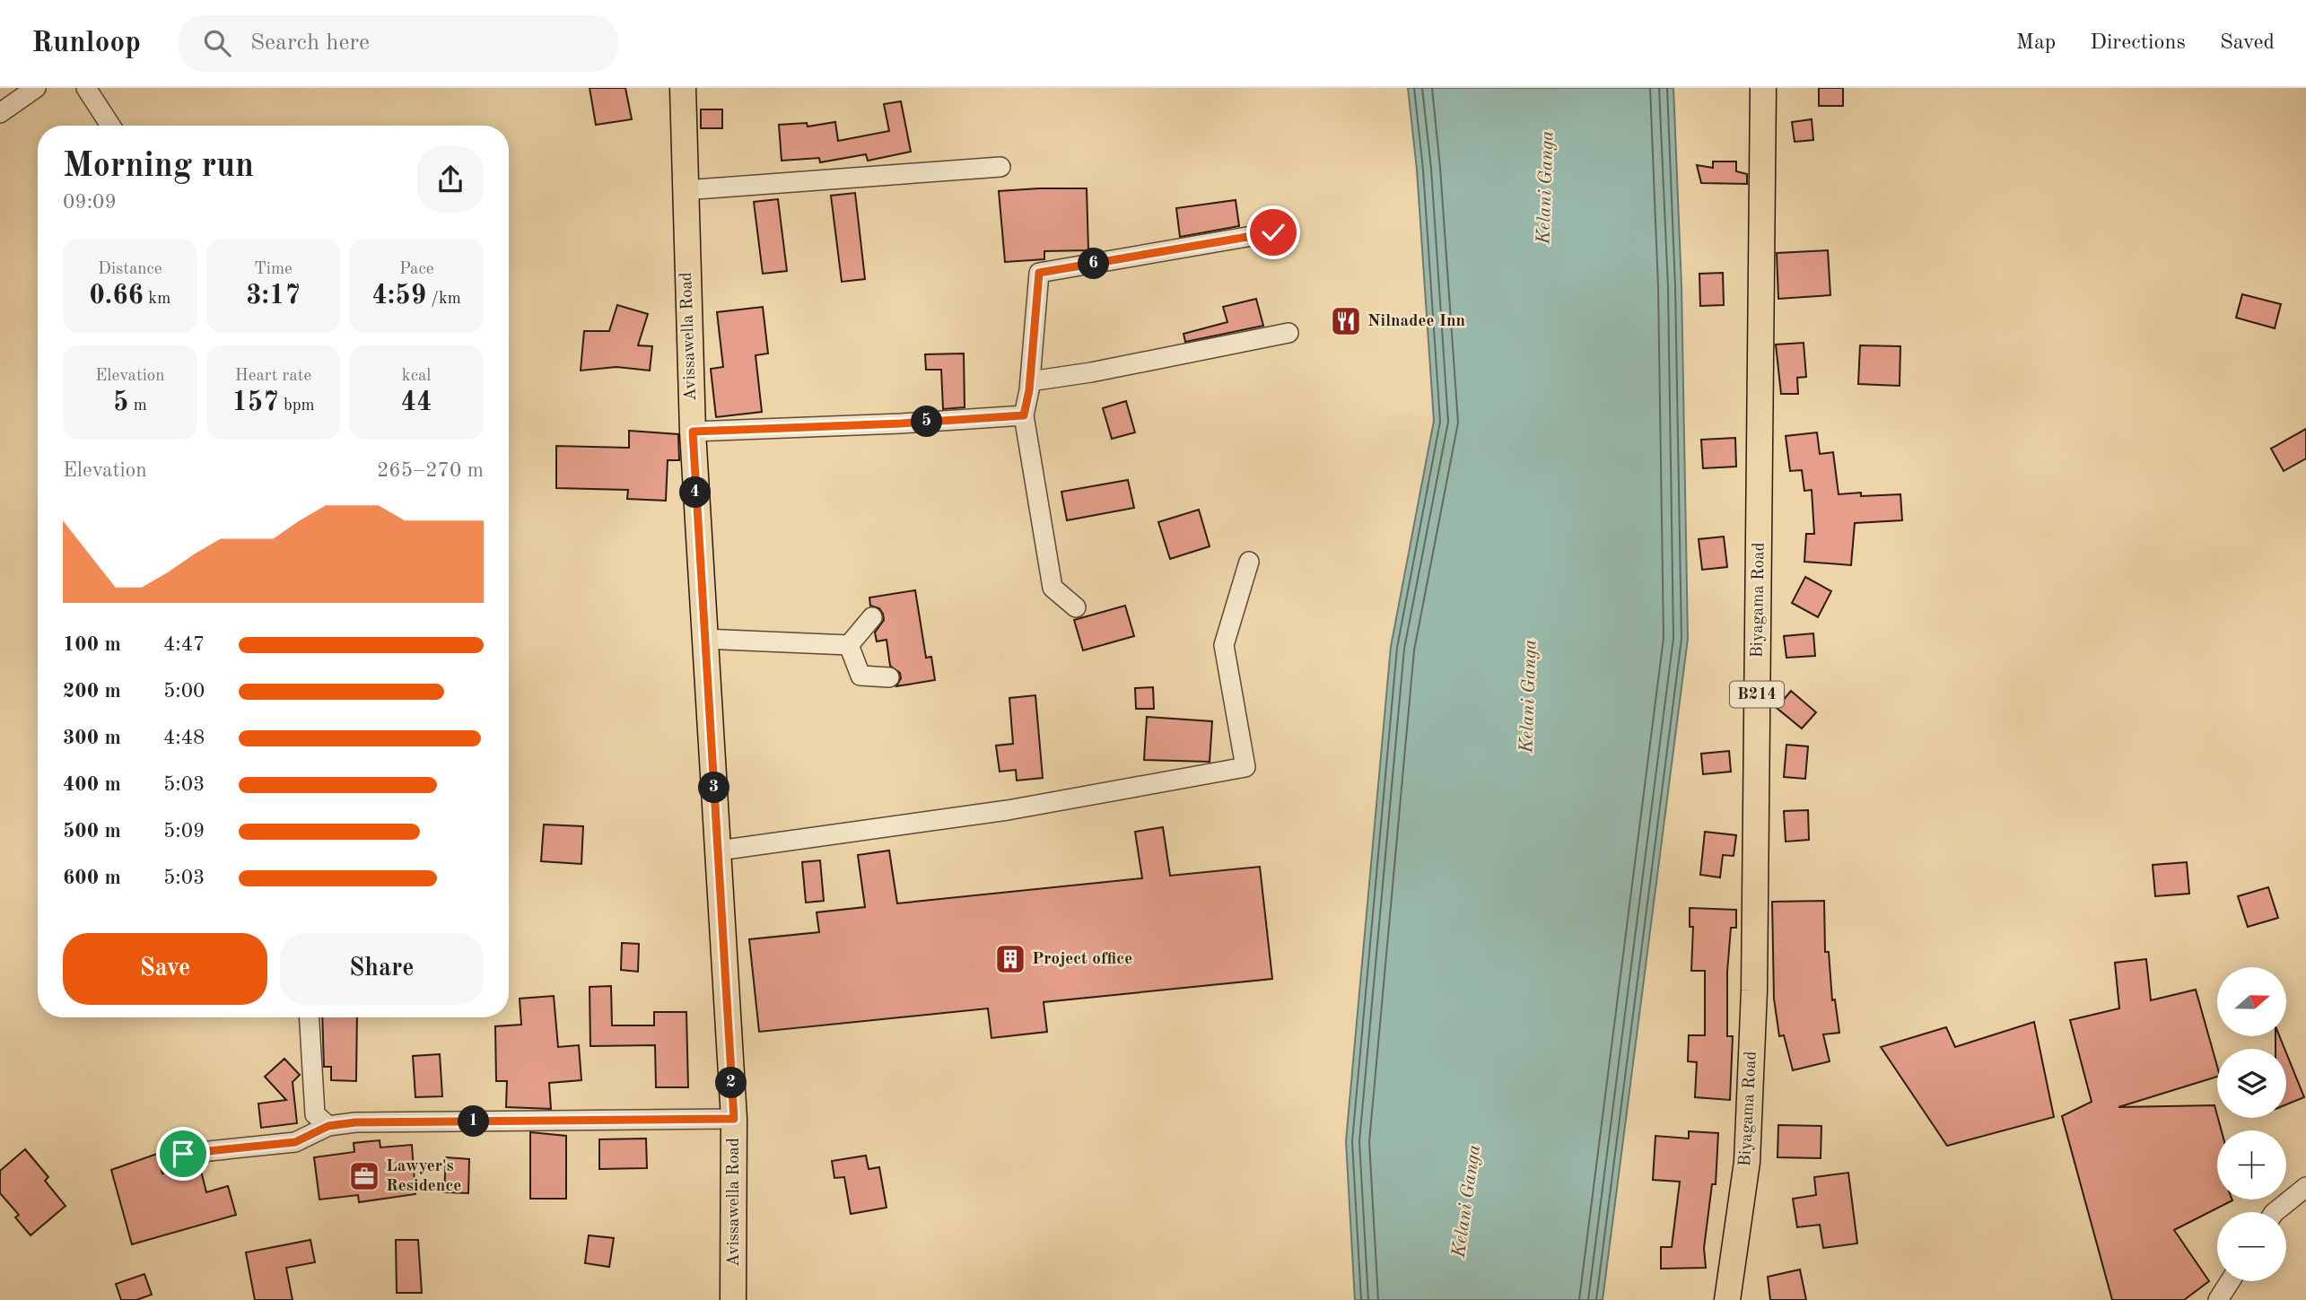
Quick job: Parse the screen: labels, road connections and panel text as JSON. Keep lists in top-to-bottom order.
{
  "streets": {
    "main road": ["Avissawella Road", "Biyagama Road", "B214"]
  },
  "water": ["Kelani Ganga"],
  "places": {
    "restaurant": ["Nilnadee Inn"],
    "building": ["Project office"],
    "office": ["Lawyer's Residence"]
  },
  "north": "right",
  "page": {
    "header": "Runloop",
    "search": "Search here",
    "nav": ["Map", "Directions", "Saved"],
    "heading": ["Morning run", "09:09"],
    "stats": [
      ["Distance", "0.66 km"],
      ["Time", "3:17"],
      ["Pace", "4:59 /km"],
      ["Elevation", "5 m"],
      ["Heart rate", "157 bpm"],
      ["kcal", "44"]
    ],
    "pins": [
      "6",
      "5",
      "4",
      "3",
      "2",
      "1"
    ],
    "chart": ["Elevation", "265–270 m"],
    "list": [
      {
        "name": "100 m",
        "note": "4:47"
      },
      {
        "name": "200 m",
        "note": "5:00"
      },
      {
        "name": "300 m",
        "note": "4:48"
      },
      {
        "name": "400 m",
        "note": "5:03"
      },
      {
        "name": "500 m",
        "note": "5:09"
      },
      {
        "name": "600 m",
        "note": "5:03"
      }
    ],
    "buttons": ["Save", "Share"],
    "map_buttons": ["+", "−"]
  }
}
